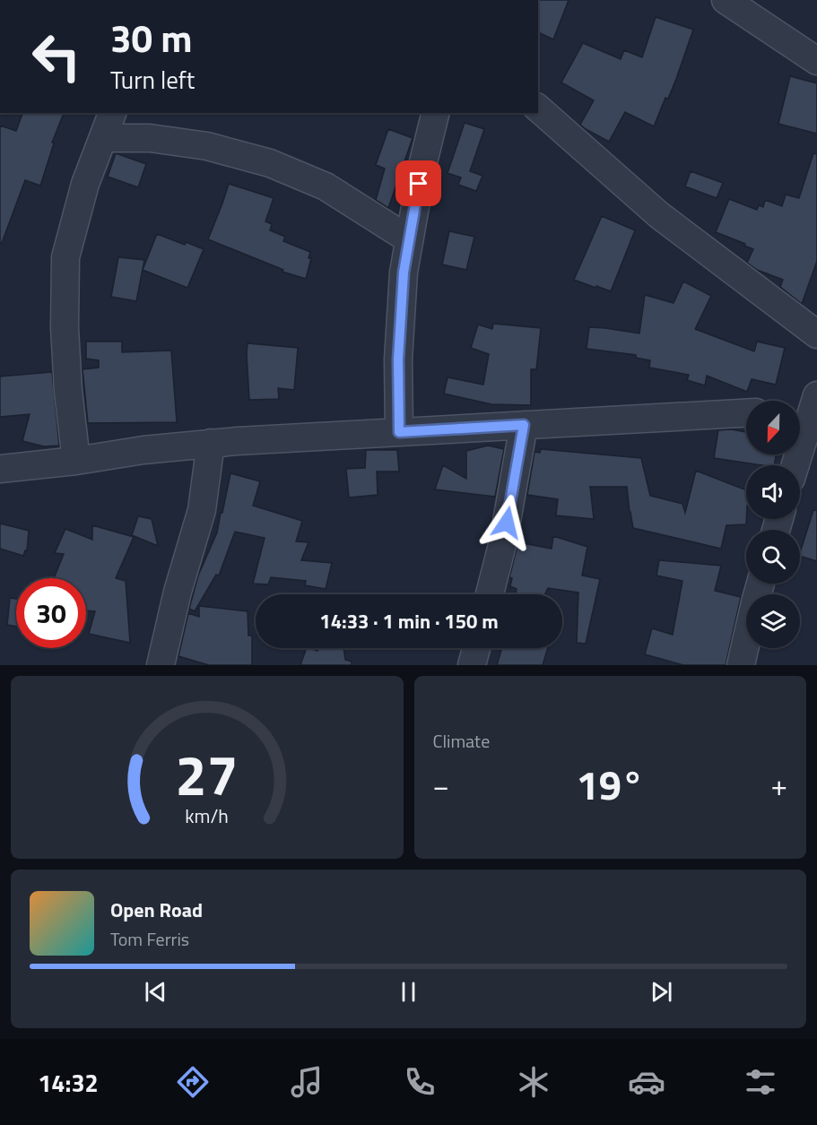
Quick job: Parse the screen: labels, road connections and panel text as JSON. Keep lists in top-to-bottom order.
{
  "north": "bottom",
  "page": {
    "turn": ["30 m", "Turn left"],
    "limit": "30",
    "trip": "14:33 · 1 min · 150 m",
    "tile": "Climate",
    "heat": ["−", "19°", "+"],
    "song": ["Open Road", "Tom Ferris"],
    "tabs": "14:32",
    "gauge": ["27", "km/h"]
  }
}
